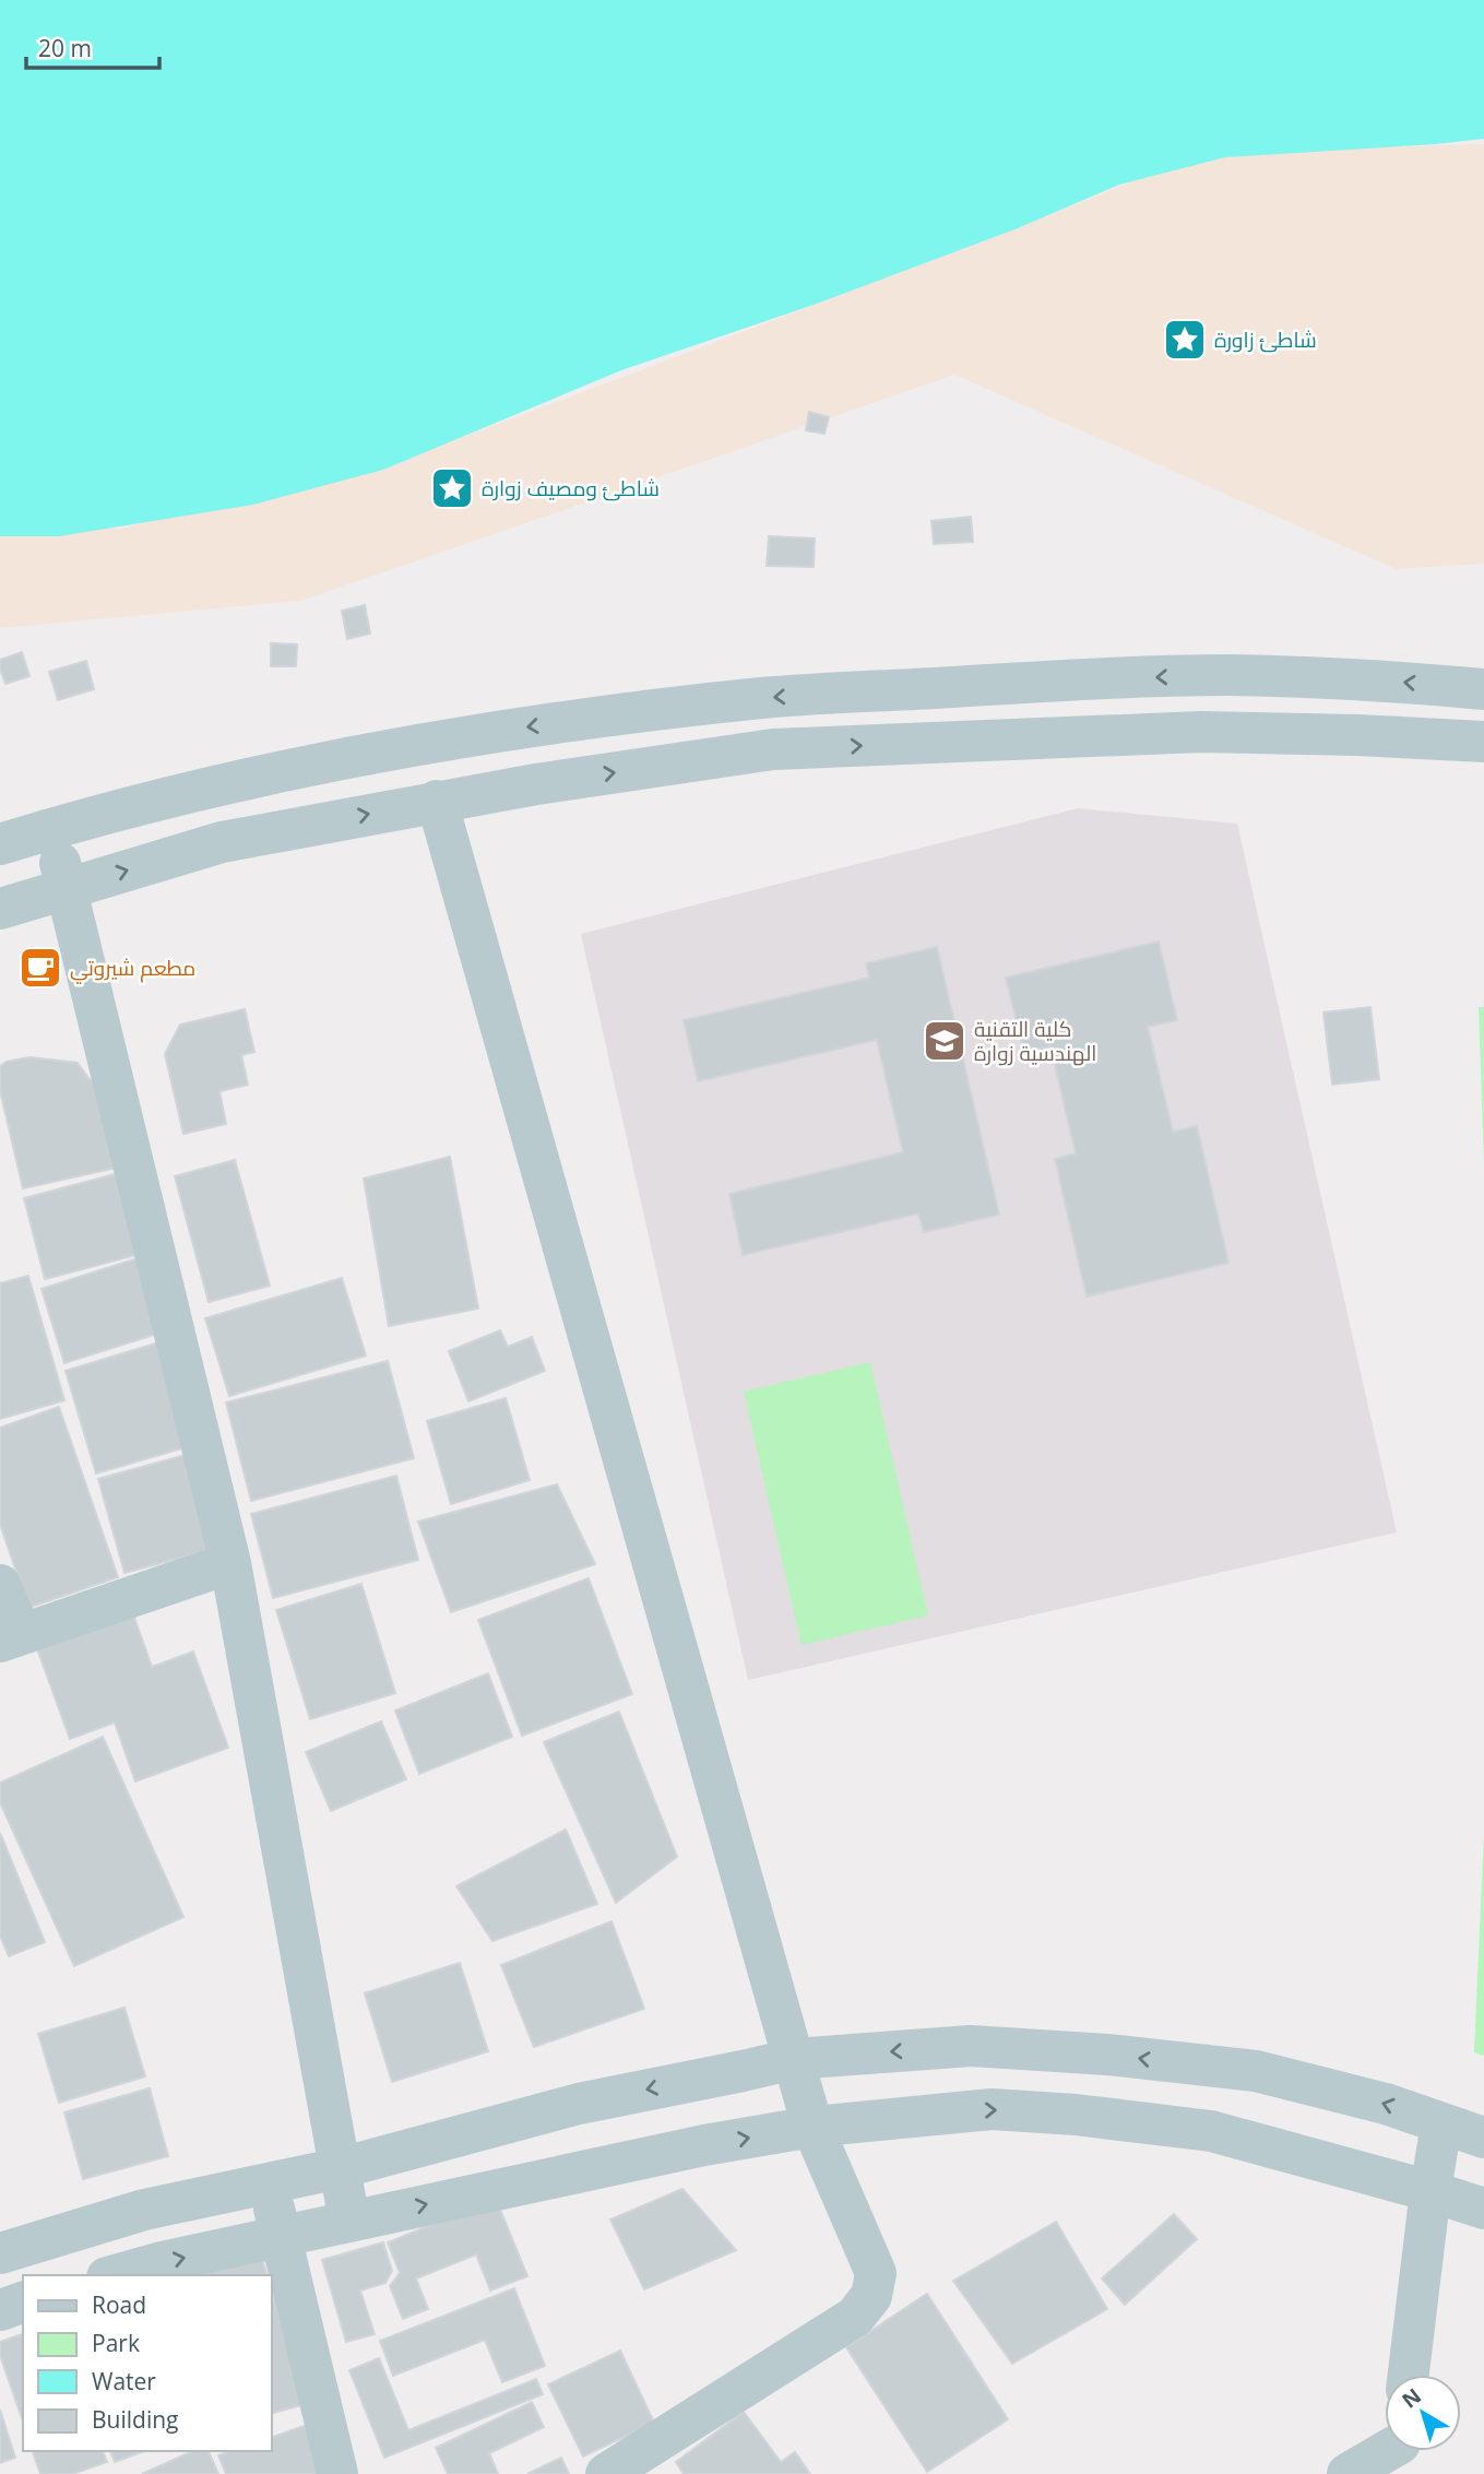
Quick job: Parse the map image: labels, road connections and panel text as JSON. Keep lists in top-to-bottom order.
{
  "places": {
    "place": ["شاطئ زاورة", "شاطئ ومصيف زوارة"],
    "cafe": ["مطعم شيروتي"],
    "school or university": ["كلية التقنية الهندسية زوارة"]
  },
  "legend": [
    "Road",
    "Park",
    "Water",
    "Building"
  ],
  "scale_bar": "20 m",
  "north": "top left"
}
